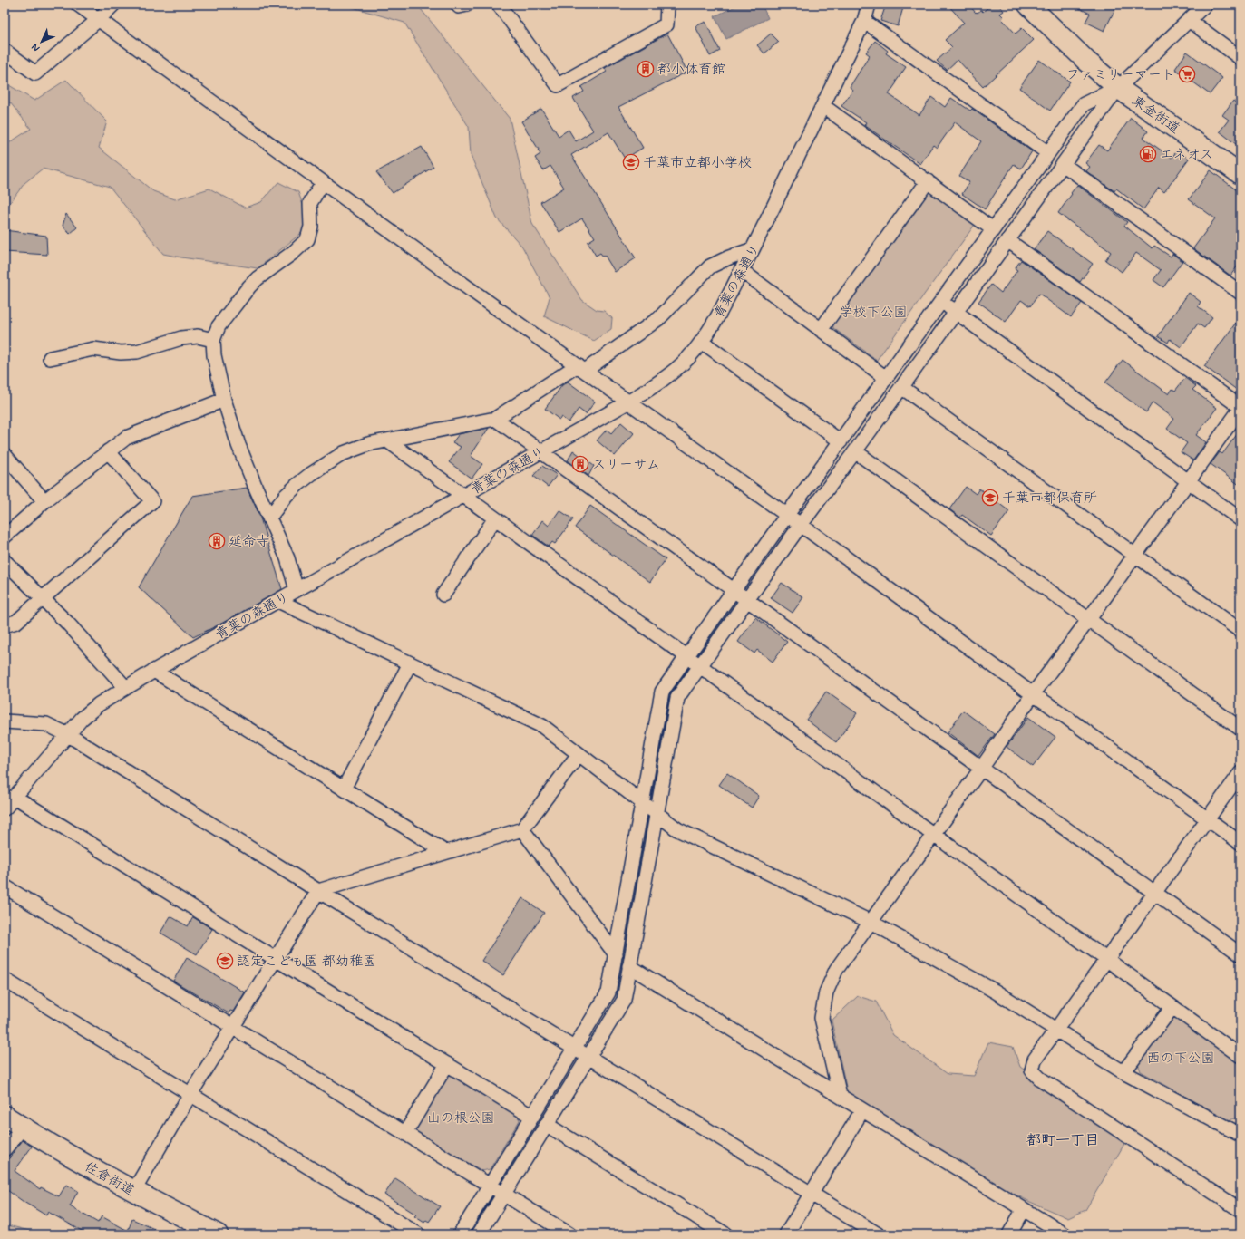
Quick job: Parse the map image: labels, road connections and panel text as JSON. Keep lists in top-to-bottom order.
{
  "streets": {
    "highway": ["東金街道", "佐倉街道"],
    "street": ["青葉の森通り"]
  },
  "districts": ["都町一丁目"],
  "parks": ["学校下公園", "西の下公園", "山の根公園"],
  "places": {
    "building": ["都小体育館", "スリーサム", "延命寺"],
    "supermarket": ["ファミリーマート"],
    "fuel station": ["エネオス"],
    "school or university": ["千葉市立都小学校", "千葉市都保育所", "認定こども園 都幼稚園"]
  },
  "north": "bottom left"
}
